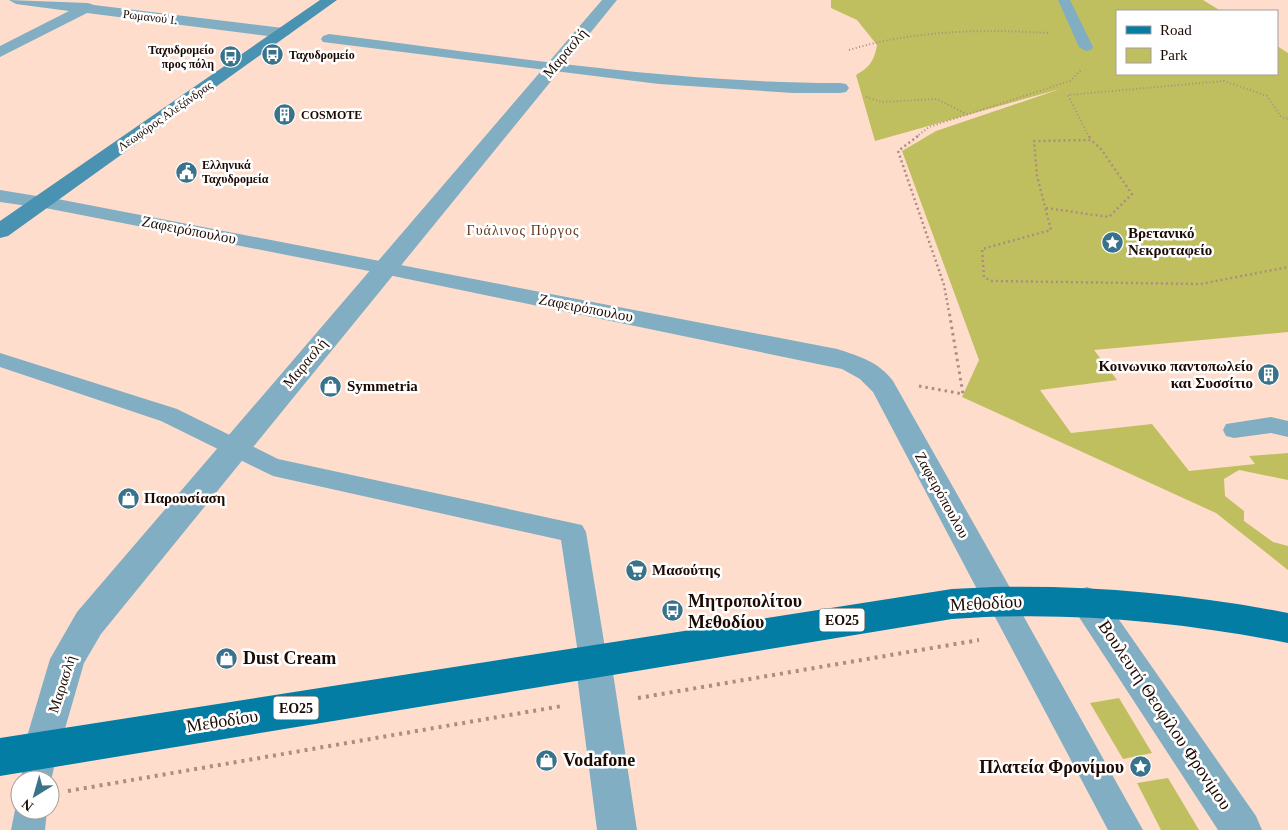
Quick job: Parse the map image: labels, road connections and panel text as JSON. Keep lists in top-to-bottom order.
{
  "streets": {
    "main road": ["Λεωφόρος Αλεξάνδρας", "Μεθοδίου", "ΕΟ25"],
    "street": [
      "Ρωμανού Ι.",
      "Μαρασλή",
      "Ζαφειρόπουλου",
      "Βουλευτή Θεοφίλου Φρονίμου"
    ]
  },
  "crossings": [
    ["Ρωμανού Ι.", "Λεωφόρος Αλεξάνδρας"],
    ["Μαρασλή", "Ζαφειρόπουλου"],
    ["Μαρασλή", "Μεθοδίου"],
    ["Λεωφόρος Αλεξάνδρας", "Ζαφειρόπουλου"],
    ["Ζαφειρόπουλου", "Μεθοδίου"],
    ["Μεθοδίου", "Βουλευτή Θεοφίλου Φρονίμου"]
  ],
  "districts": ["Γυάλινος Πύργος"],
  "places": {
    "bus stop": ["Ταχυδρομείο", "Ταχυδρομείο προς πόλη", "Μητροπολίτου Μεθοδίου"],
    "building": ["COSMOTE", "Κοινωνικο παντοπωλείο και Συσσίτιο"],
    "public building": ["Ελληνικά Ταχυδρομεία"],
    "place": ["Βρετανικό Νεκροταφείο", "Πλατεία Φρονίμου"],
    "shop": [
      "Symmetria",
      "Παρουσίαση",
      "Dust Cream",
      "Vodafone"
    ],
    "supermarket": ["Μασούτης"]
  },
  "legend": ["Road", "Park"],
  "north": "bottom left"
}
